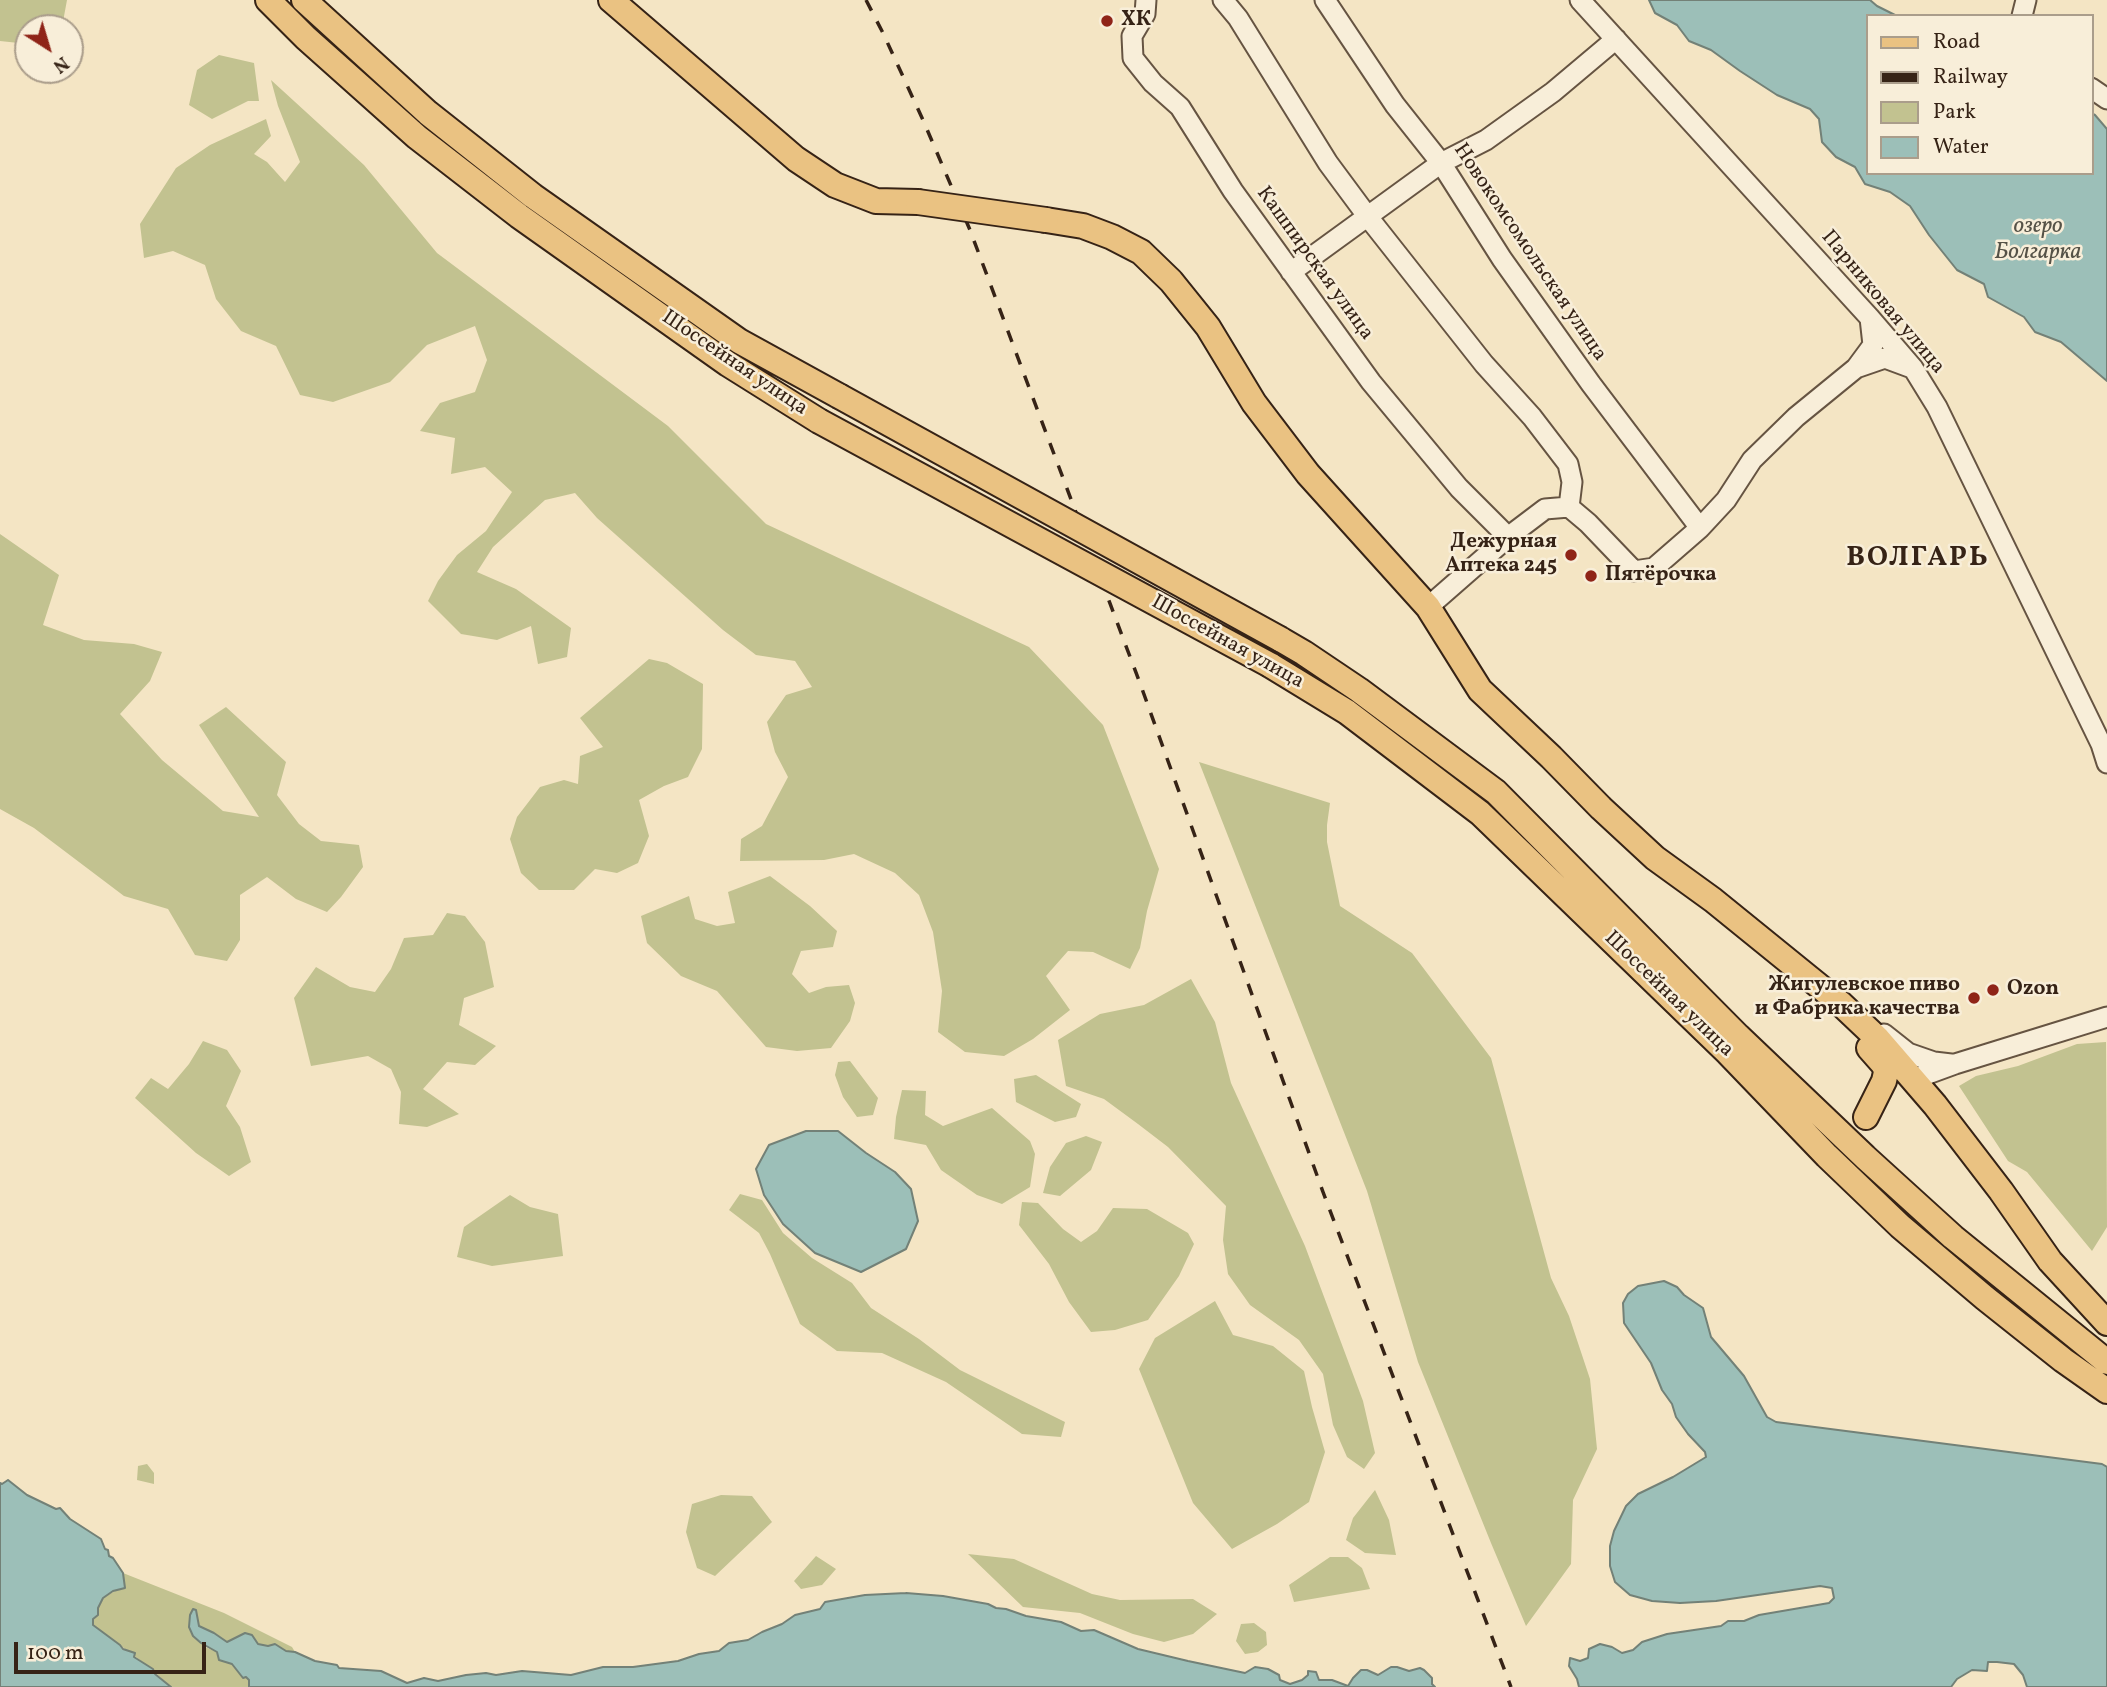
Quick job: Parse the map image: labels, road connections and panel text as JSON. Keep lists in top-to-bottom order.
{
  "streets": {
    "main road": ["Шоссейная улица"],
    "street": ["Новокомсомольская улица", "Кашпирская улица", "Парниковая улица"]
  },
  "districts": ["ВОЛГАРЬ"],
  "water": ["озеро Болгарка"],
  "places": [
    "ХК",
    "Дежурная Аптека 245",
    "Пятёрочка",
    "Ozon",
    "Жигулевское пиво и Фабрика качества"
  ],
  "legend": [
    "Road",
    "Railway",
    "Park",
    "Water"
  ],
  "scale_bar": "100 m",
  "north": "bottom right"
}
